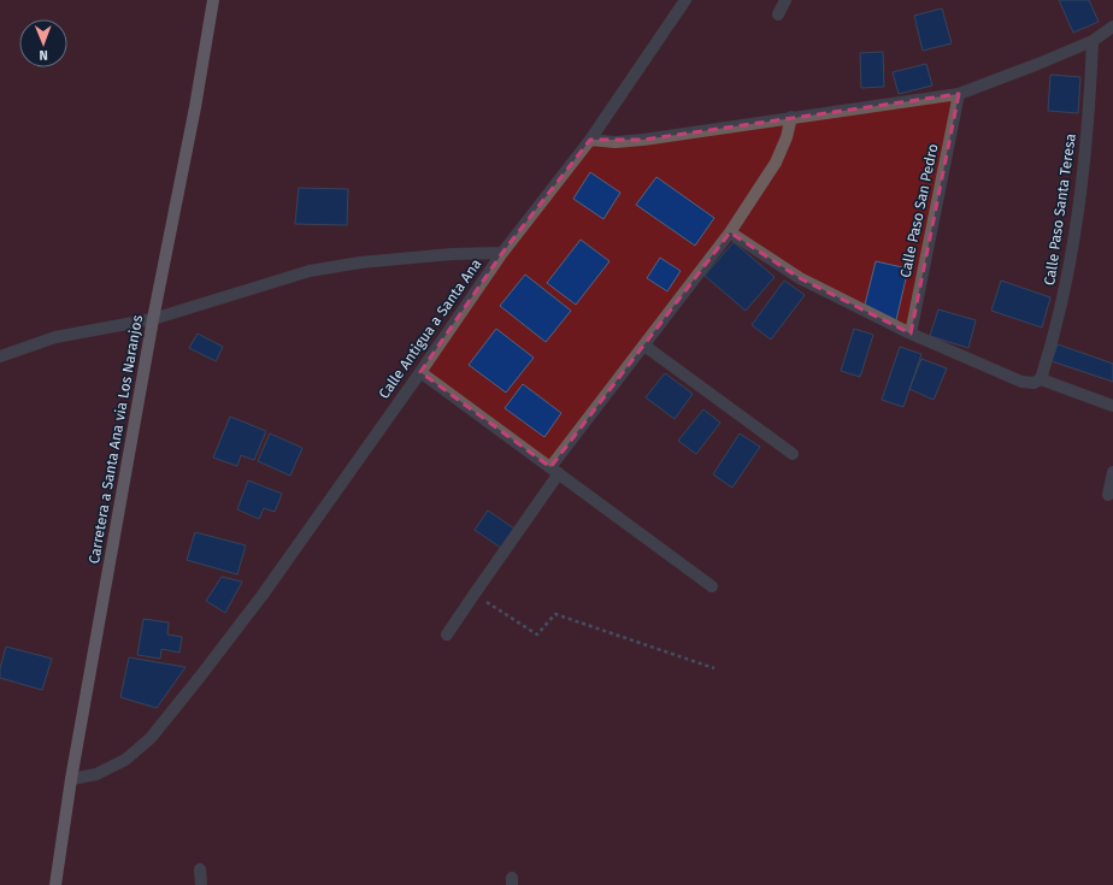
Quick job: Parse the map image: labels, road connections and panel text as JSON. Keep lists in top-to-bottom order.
{
  "streets": {
    "main road": ["Carretera a Santa Ana via Los Naranjos"],
    "street": ["Calle Paso Santa Teresa", "Calle Paso San Pedro", "Calle Antigua a Santa Ana"]
  },
  "crossings": [
    ["Calle Antigua a Santa Ana", "Carretera a Santa Ana via Los Naranjos"]
  ],
  "north": "bottom"
}
